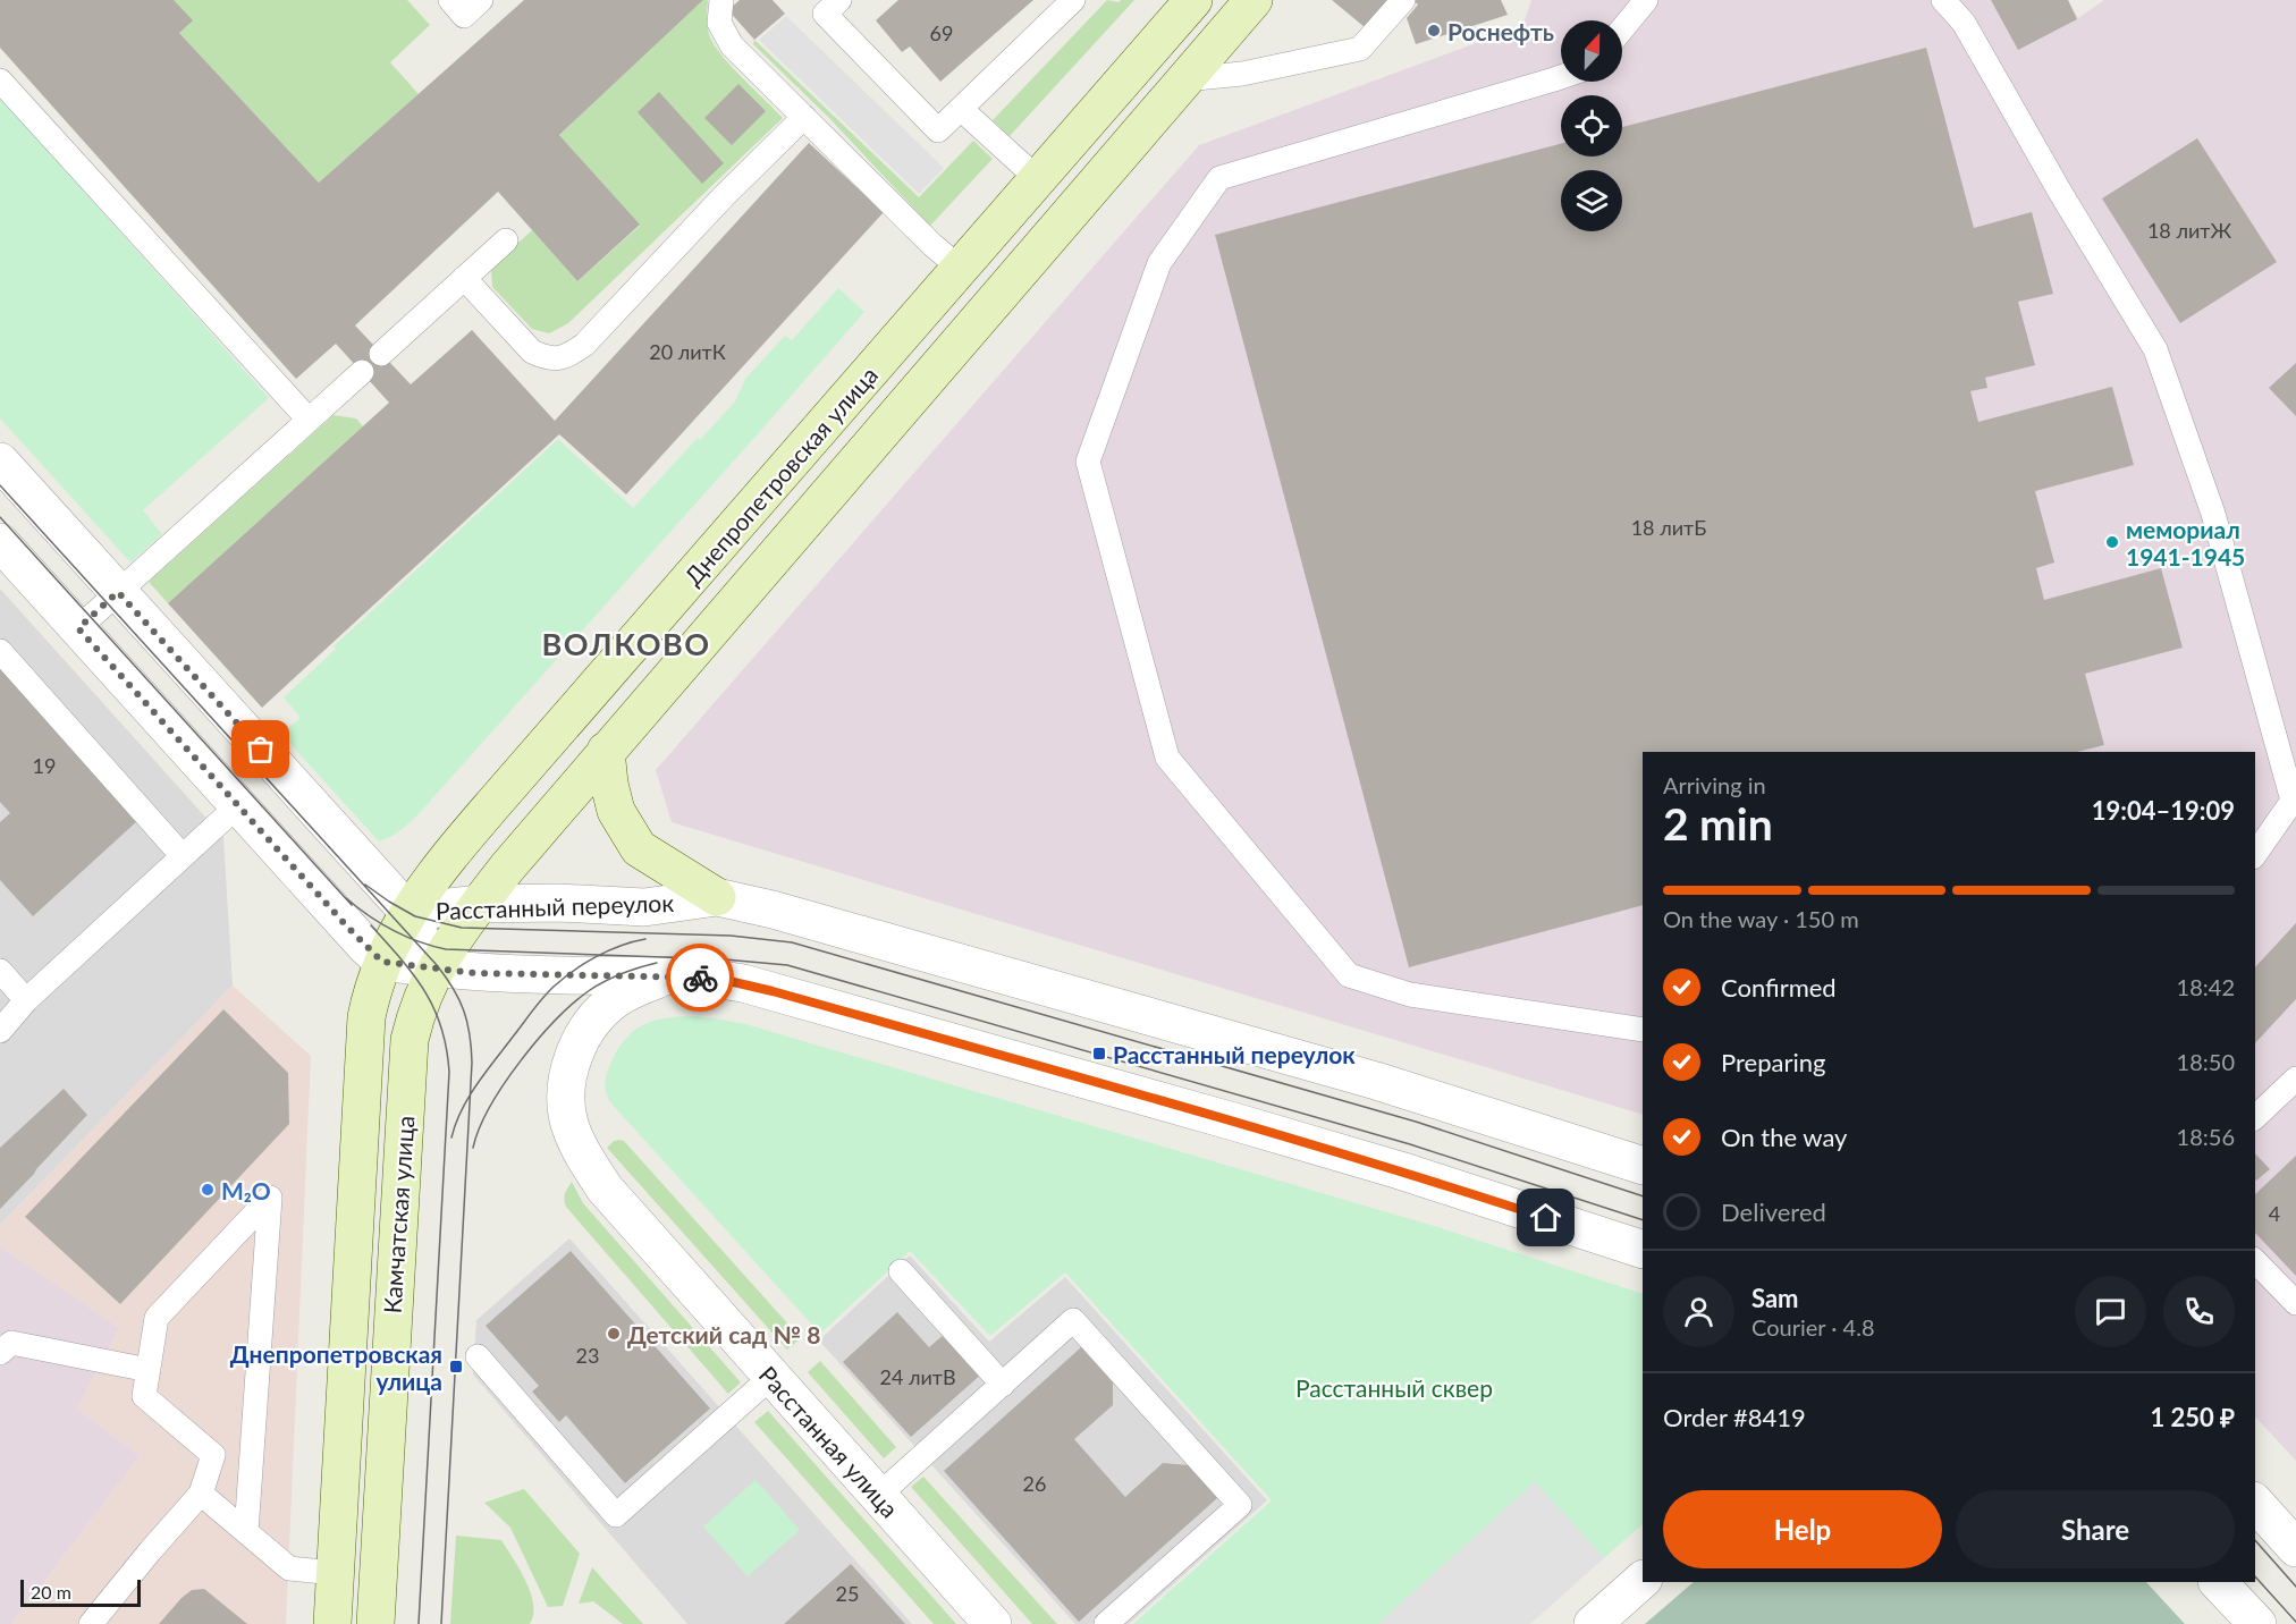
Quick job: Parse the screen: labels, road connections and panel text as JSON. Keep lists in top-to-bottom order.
{
  "streets": {
    "main road": ["Днепропетровская улица", "Камчатская улица"],
    "street": ["Расстанный переулок", "Расстанная улица"]
  },
  "crossings": [
    ["Днепропетровская улица", "Расстанный переулок"],
    ["Днепропетровская улица", "Камчатская улица"],
    ["Расстанный переулок", "Камчатская улица"]
  ],
  "districts": ["ВОЛКОВО"],
  "parks": ["Расстанный сквер"],
  "places": {
    "other": [
      "Роснефть",
      "мемориал 1941-1945",
      "М₂O",
      "Детский сад № 8"
    ],
    "transit": ["Расстанный переулок", "Днепропетровская улица"]
  },
  "house_numbers": [
    "69",
    "18 литЖ",
    "20 литК",
    "18 литБ",
    "19",
    "4",
    "23",
    "24 литВ",
    "26",
    "25"
  ],
  "scale_bar": "20 m",
  "north": "top",
  "page": {
    "heading": ["2 min", "Arriving in", "19:04–19:09"],
    "panel": [
      "Sam",
      "Courier · 4.8",
      "Order #8419",
      "1 250 ₽"
    ],
    "bar": "On the way · 150 m",
    "list": [
      ["Confirmed", "18:42"],
      ["Preparing", "18:50"],
      ["On the way", "18:56"],
      "Delivered"
    ],
    "buttons": ["Help", "Share"],
    "scale": "20 m"
  }
}
